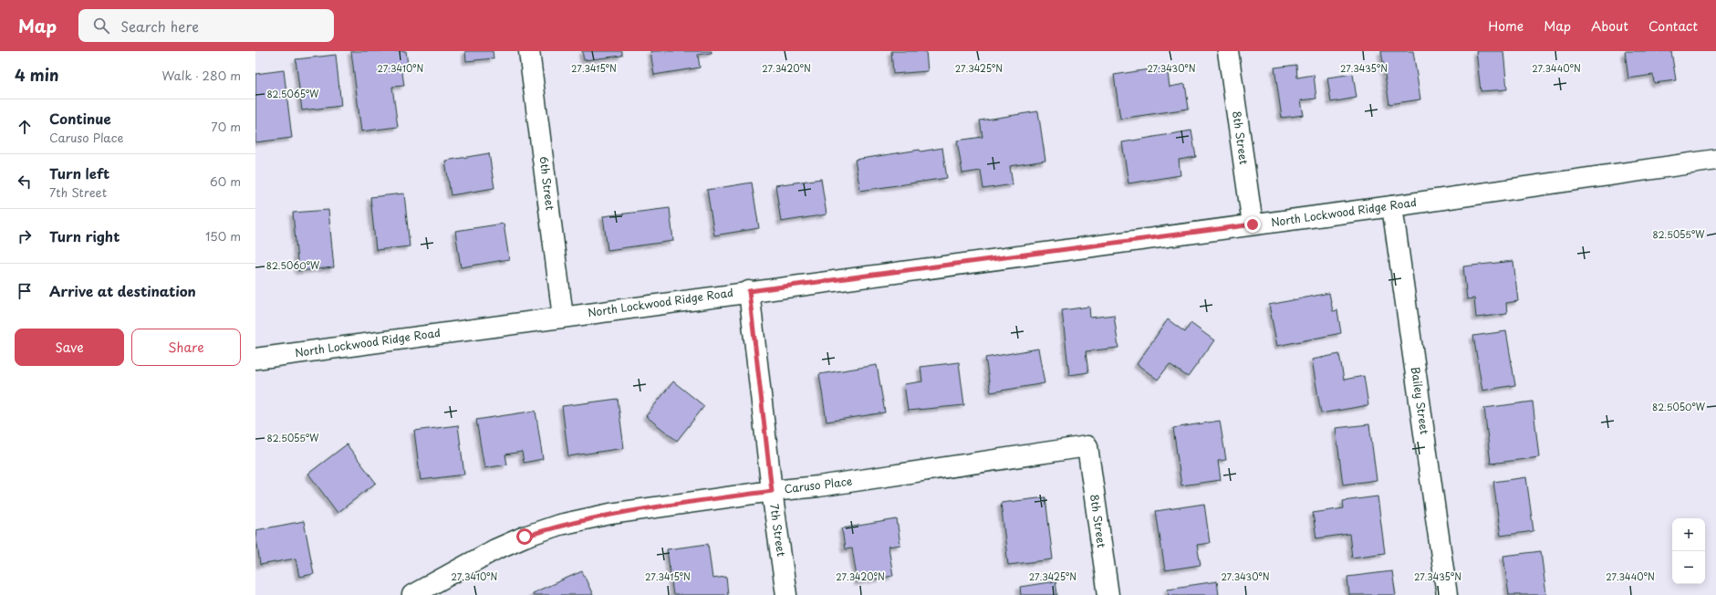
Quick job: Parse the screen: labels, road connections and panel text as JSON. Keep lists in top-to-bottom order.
{
  "streets": {
    "street": [
      "8th Street",
      "6th Street",
      "North Lockwood Ridge Road",
      "Bailey Street",
      "Caruso Place",
      "7th Street"
    ]
  },
  "crossings": [
    ["8th Street", "North Lockwood Ridge Road"],
    ["8th Street", "Caruso Place"],
    ["6th Street", "North Lockwood Ridge Road"],
    ["North Lockwood Ridge Road", "Bailey Street"],
    ["North Lockwood Ridge Road", "7th Street"],
    ["Caruso Place", "7th Street"]
  ],
  "page": {
    "header": "Map",
    "search": "Search here",
    "nav": [
      "Home",
      "Map",
      "About",
      "Contact"
    ],
    "heading": ["4 min", "Walk · 280 m"],
    "list": [
      ["Continue", "Caruso Place", "70 m"],
      ["Turn left", "7th Street", "60 m"],
      ["Turn right", "150 m"],
      "Arrive at destination"
    ],
    "buttons": ["Save", "Share"],
    "map_buttons": ["+", "−"]
  },
  "coordinates": [
    "27.3410°N",
    "27.3415°N",
    "27.3420°N",
    "27.3425°N",
    "27.3430°N",
    "27.3435°N",
    "27.3440°N",
    "82.5065°W",
    "82.5055°W",
    "82.5060°W",
    "82.5050°W"
  ]
}
